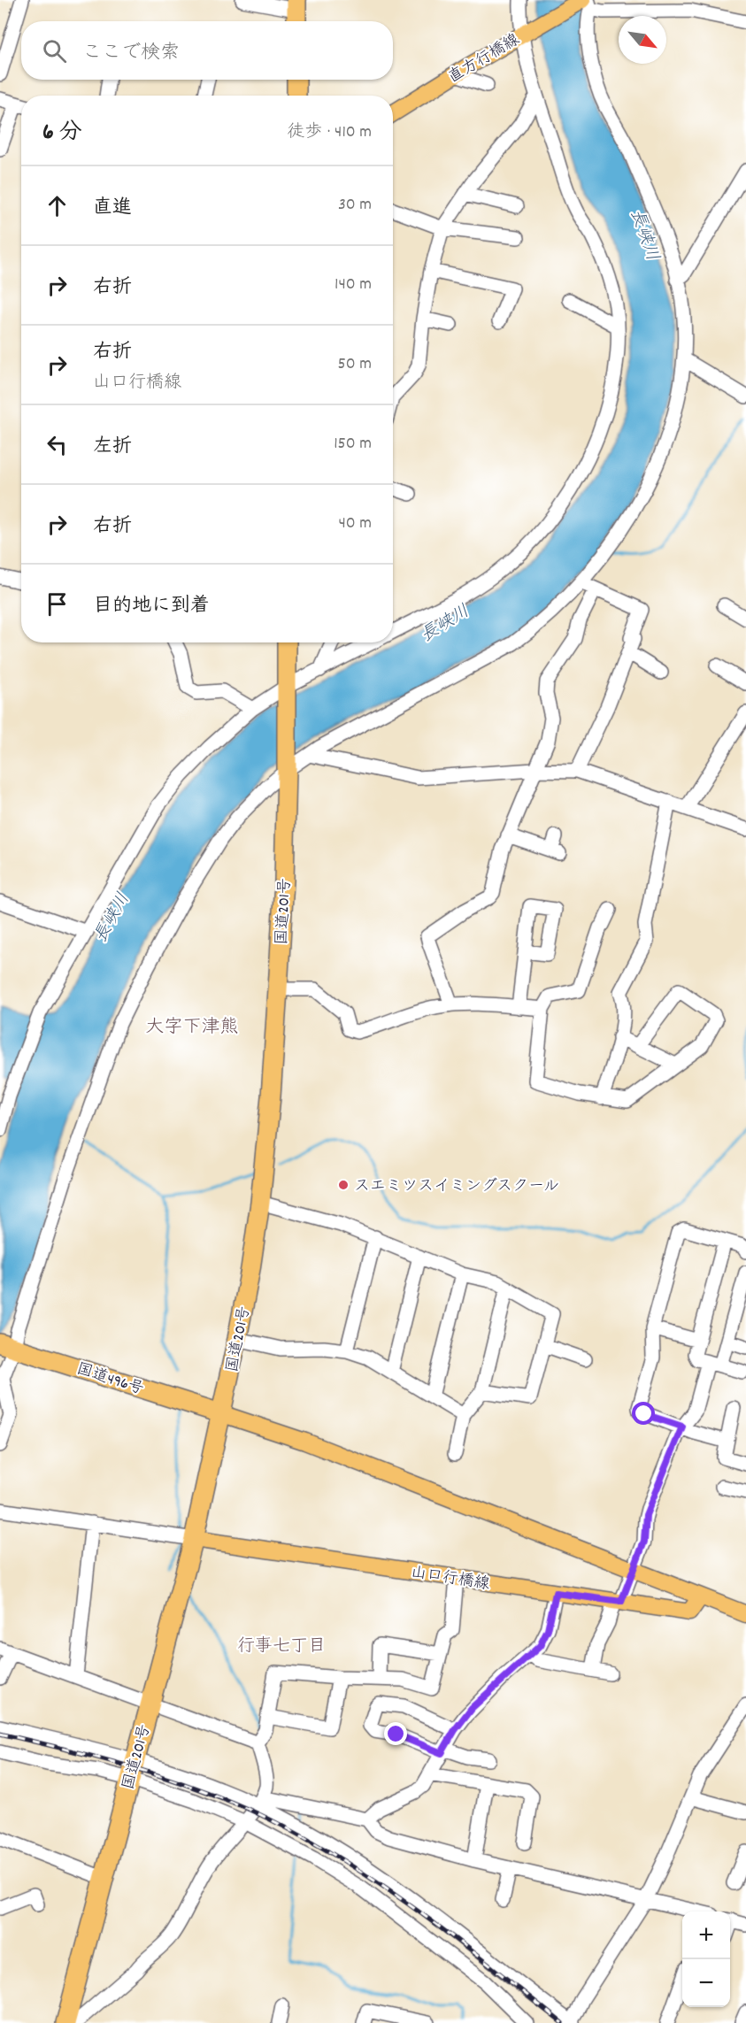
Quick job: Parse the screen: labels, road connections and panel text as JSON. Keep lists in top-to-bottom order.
{
  "streets": {
    "highway": ["国道201号", "国道496号"],
    "main road": ["直方行橋線", "山口行橋線"]
  },
  "crossings": [
    ["国道201号", "国道496号"],
    ["国道201号", "山口行橋線"]
  ],
  "districts": ["大字下津熊", "行事七丁目"],
  "water": ["長峡川"],
  "places": ["スエミツスイミングスクール"],
  "north": "bottom right",
  "page": {
    "search": "ここで検索",
    "heading": ["6 分", "徒歩 · 410 m"],
    "list": [
      ["直進", "30 m"],
      ["右折", "140 m"],
      ["右折", "山口行橋線", "50 m"],
      ["左折", "150 m"],
      ["右折", "40 m"],
      "目的地に到着"
    ],
    "map_buttons": ["+", "−"]
  }
}
